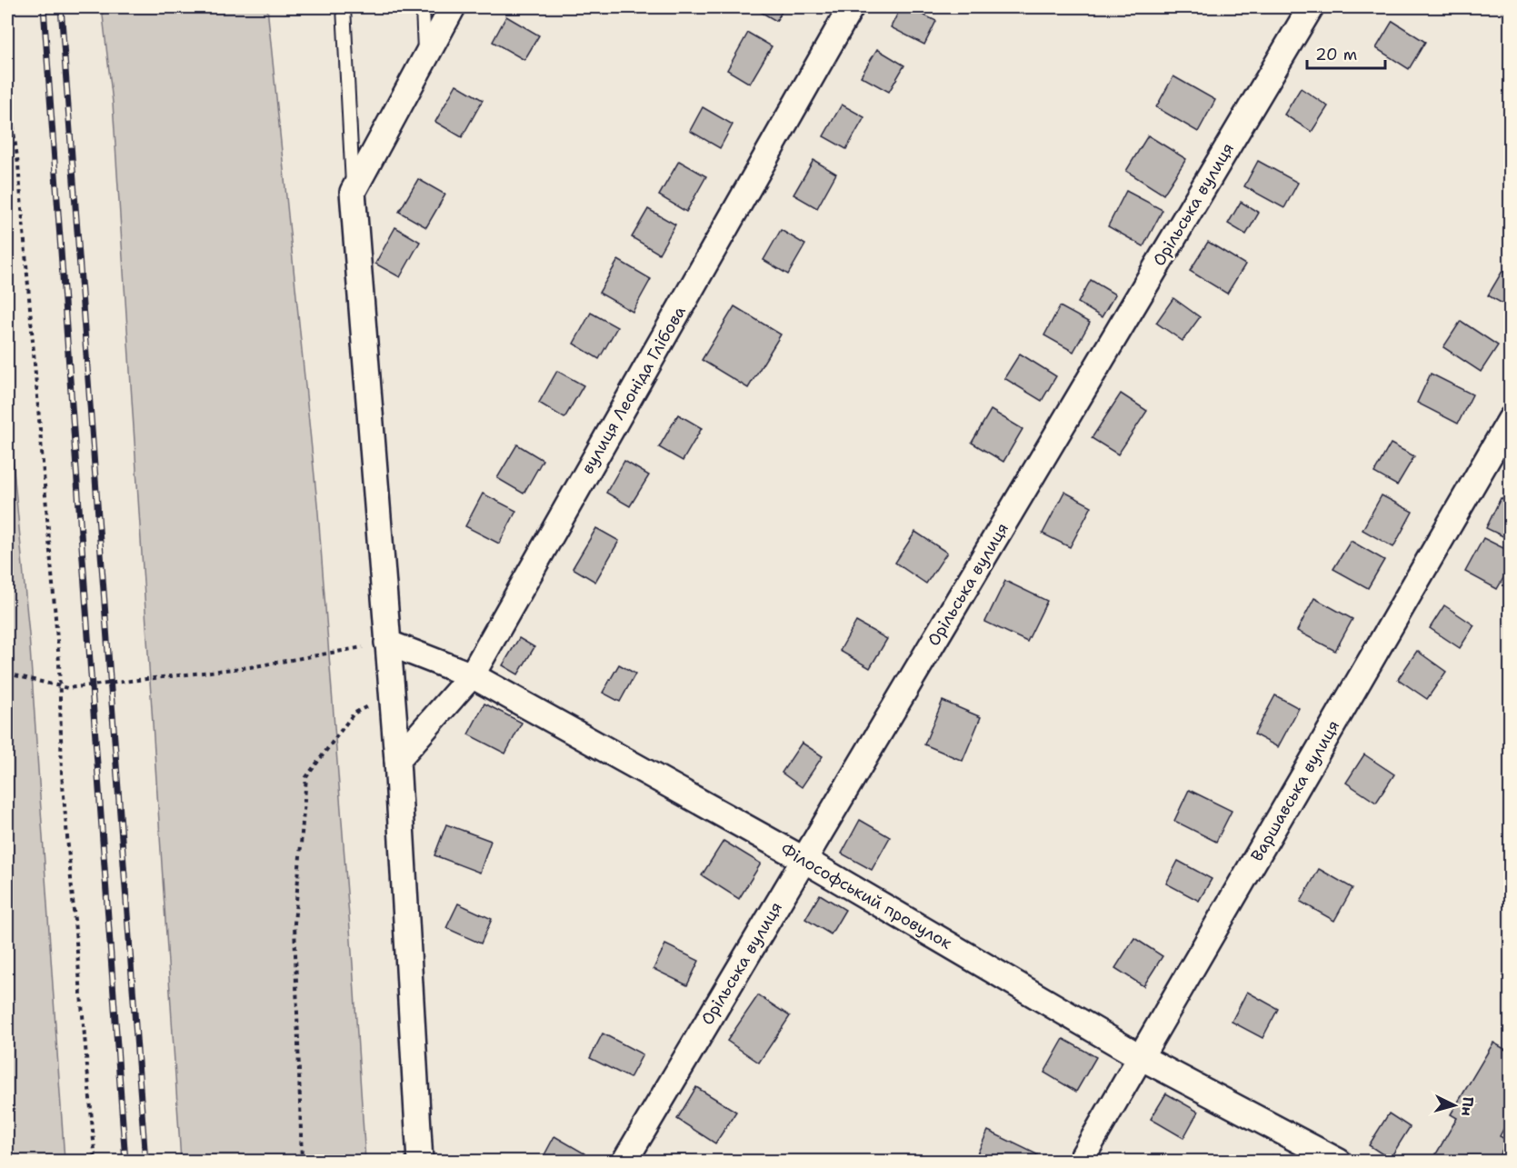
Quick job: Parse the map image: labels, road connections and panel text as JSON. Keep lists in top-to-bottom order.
{
  "streets": {
    "street": [
      "Орільська вулиця",
      "вулиця Леоніда Глібова",
      "Варшавська вулиця",
      "Філософський провулок"
    ]
  },
  "crossings": [
    ["Орільська вулиця", "Філософський провулок"],
    ["вулиця Леоніда Глібова", "Філософський провулок"],
    ["Варшавська вулиця", "Філософський провулок"]
  ],
  "scale_bar": "20 m",
  "north": "right"
}
